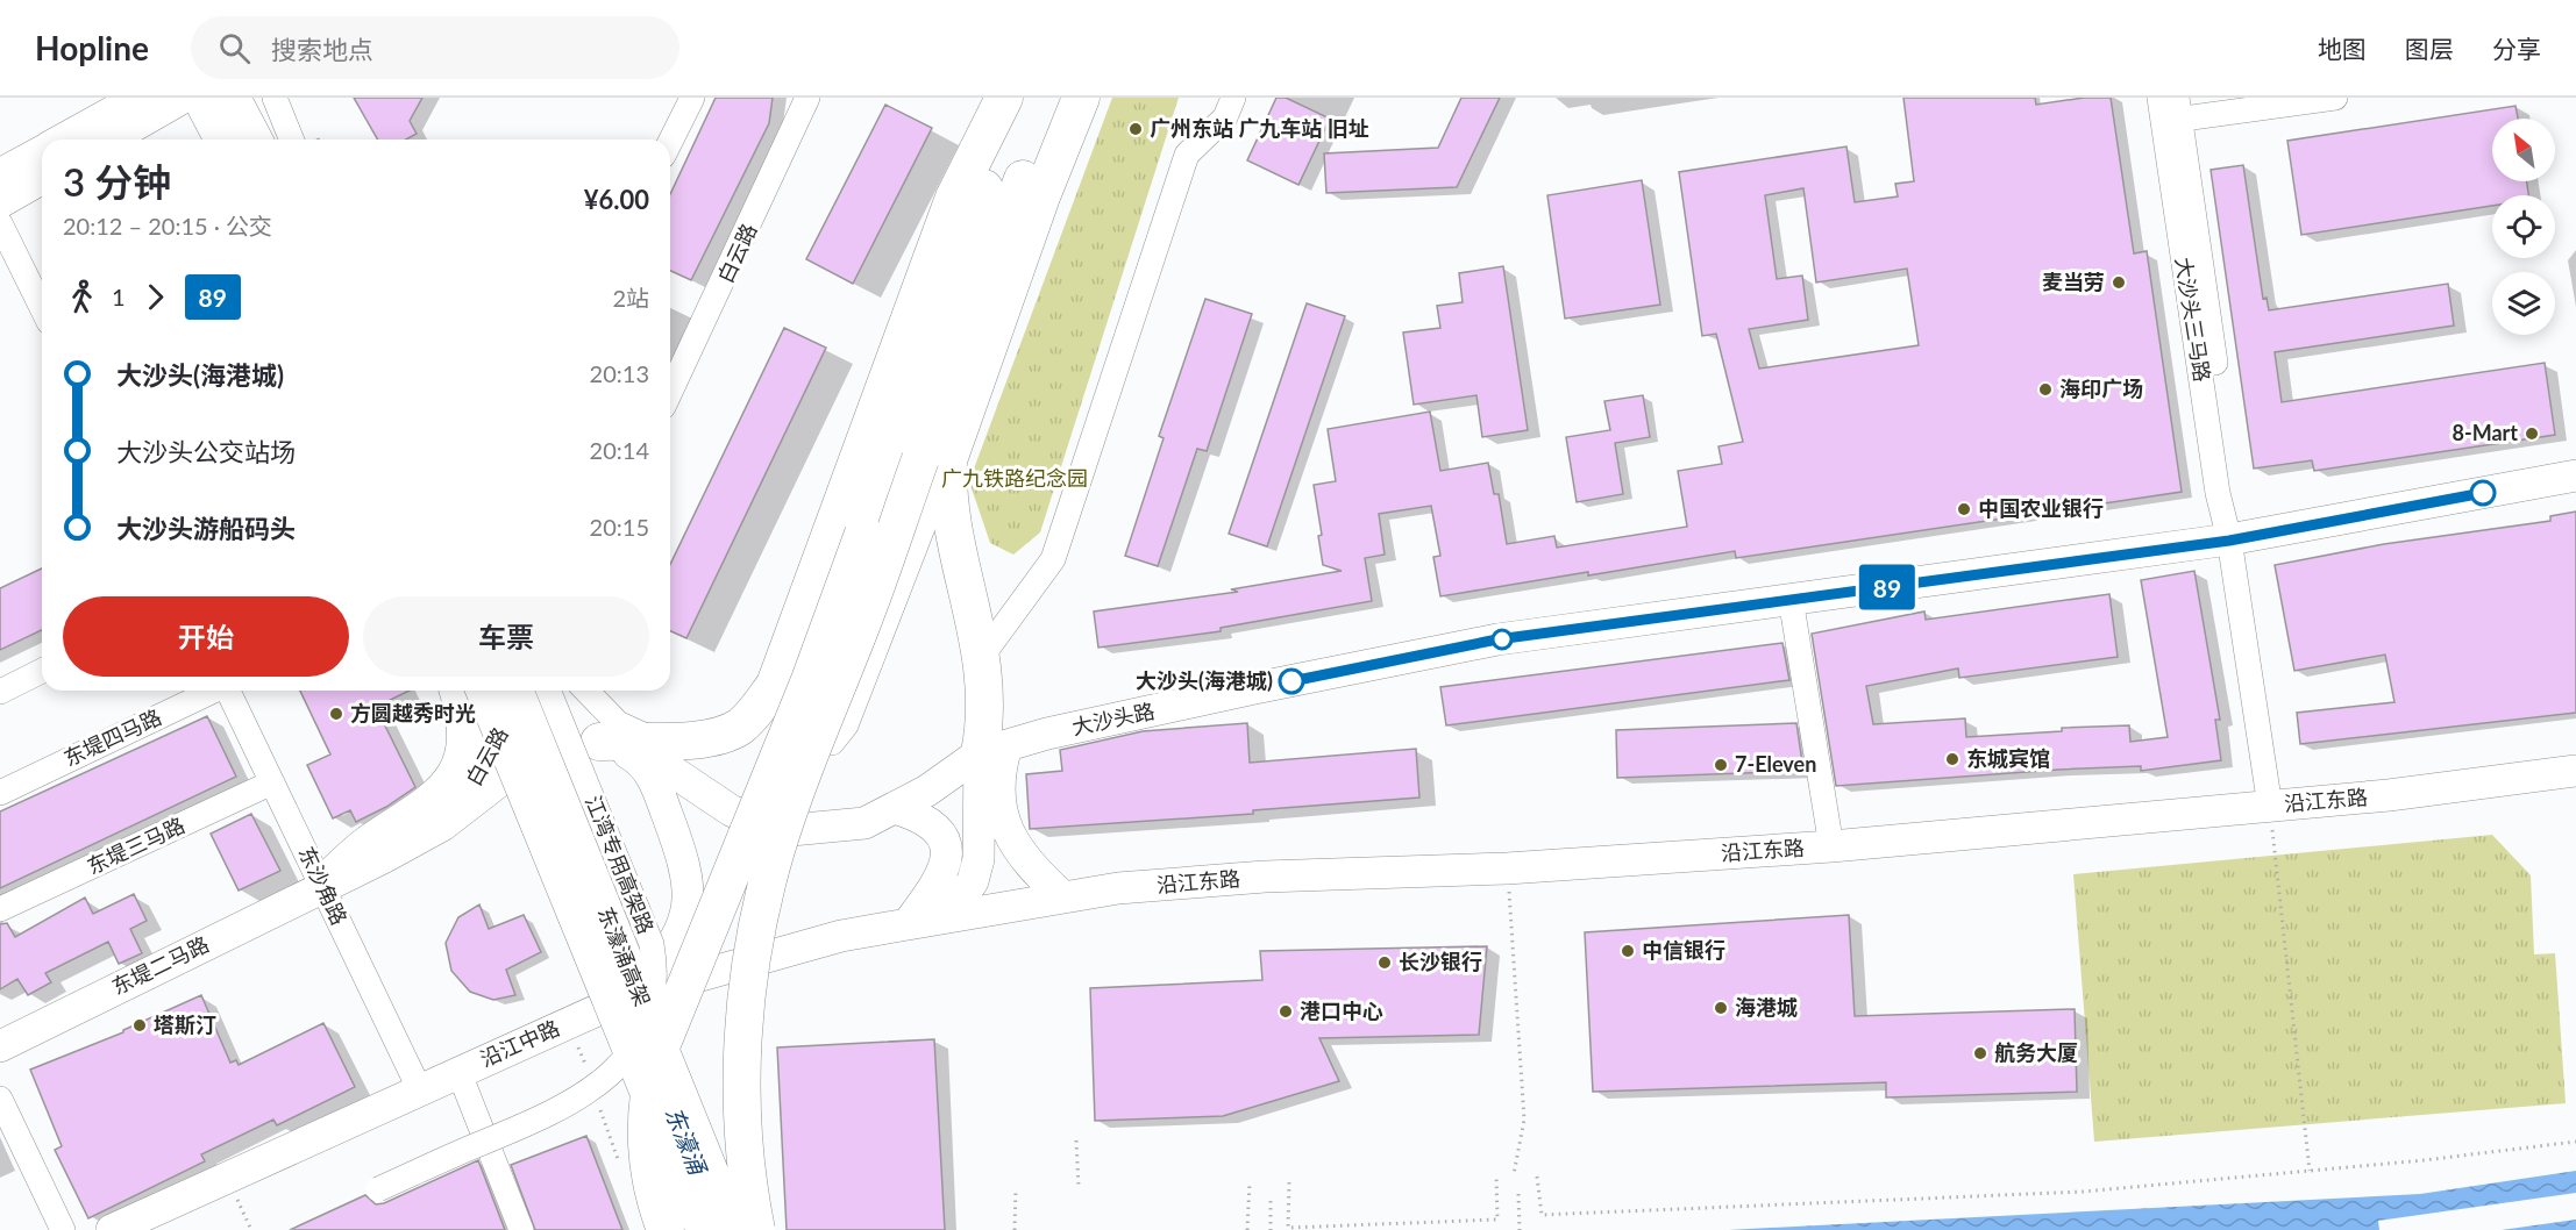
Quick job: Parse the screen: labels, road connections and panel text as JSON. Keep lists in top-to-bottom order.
{
  "streets": {
    "highway": ["东濠涌高架"],
    "main road": [
      "大沙头路",
      "沿江东路",
      "东堤二马路",
      "沿江中路"
    ],
    "street": [
      "白云路",
      "大沙头三马路",
      "东堤四马路",
      "东堤三马路",
      "江湾专用高架路",
      "东沙角路"
    ]
  },
  "crossings": [
    ["白云路", "东堤二马路"],
    ["大沙头三马路", "大沙头路"],
    ["大沙头三马路", "沿江东路"],
    ["大沙头路", "东堤二马路"],
    ["沿江东路", "沿江中路"],
    ["东堤三马路", "东沙角路"],
    ["东沙角路", "东堤二马路"],
    ["东沙角路", "沿江中路"]
  ],
  "water": ["东濠涌"],
  "parks": ["广九铁路纪念园"],
  "places": [
    "广州东站 广九车站 旧址",
    "麦当劳",
    "海印广场",
    "8-Mart",
    "中国农业银行",
    "大沙头(海港城)",
    "方圆越秀时光",
    "东城宾馆",
    "7-Eleven",
    "中信银行",
    "长沙银行",
    "海港城",
    "港口中心",
    "塔斯汀",
    "航务大厦"
  ],
  "lines": ["bus line 89"],
  "north": "top left",
  "page": {
    "header": "Hopline",
    "search": "搜索地点",
    "nav": ["地图", "图层", "分享"],
    "on_map": "89",
    "heading": ["3 分钟", "20:12 – 20:15 · 公交", "¥6.00"],
    "legs": ["1", "89", "2站"],
    "list": [
      {
        "name": "大沙头(海港城)",
        "value": "20:13"
      },
      {
        "name": "大沙头公交站场",
        "value": "20:14"
      },
      {
        "name": "大沙头游船码头",
        "value": "20:15"
      }
    ],
    "buttons": ["开始", "车票"]
  }
}
